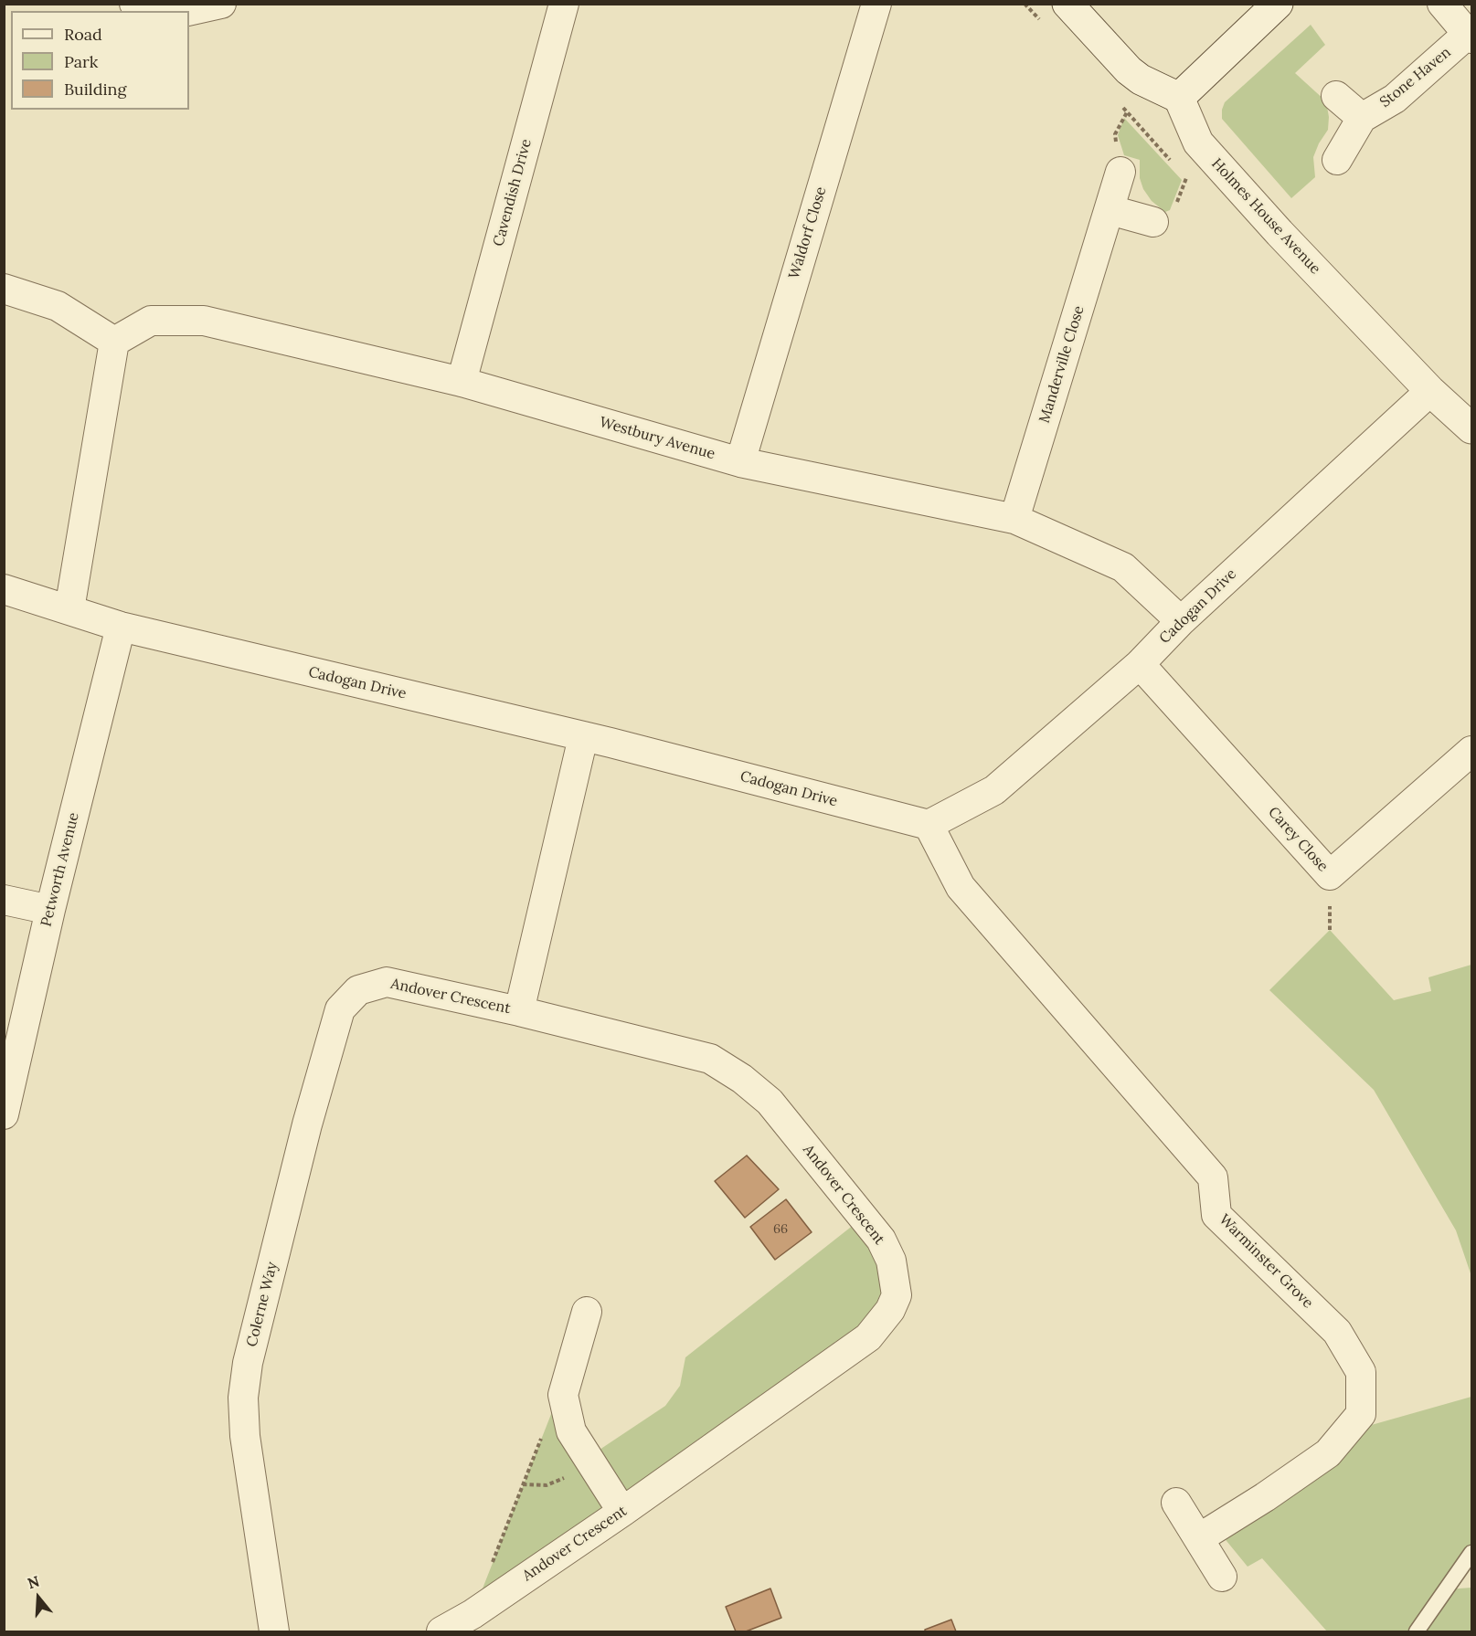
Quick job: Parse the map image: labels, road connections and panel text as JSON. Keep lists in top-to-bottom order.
{
  "streets": {
    "street": [
      "Stone Haven",
      "Cavendish Drive",
      "Holmes House Avenue",
      "Waldorf Close",
      "Manderville Close",
      "Westbury Avenue",
      "Cadogan Drive",
      "Carey Close",
      "Petworth Avenue",
      "Andover Crescent",
      "Warminster Grove",
      "Colerne Way"
    ]
  },
  "crossings": [
    ["Cavendish Drive", "Westbury Avenue"],
    ["Holmes House Avenue", "Cadogan Drive"],
    ["Waldorf Close", "Westbury Avenue"],
    ["Manderville Close", "Westbury Avenue"],
    ["Westbury Avenue", "Cadogan Drive"],
    ["Cadogan Drive", "Carey Close"],
    ["Cadogan Drive", "Petworth Avenue"],
    ["Cadogan Drive", "Warminster Grove"],
    ["Andover Crescent", "Colerne Way"]
  ],
  "house_numbers": ["66"],
  "legend": ["Road", "Park", "Building"],
  "north": "top"
}
